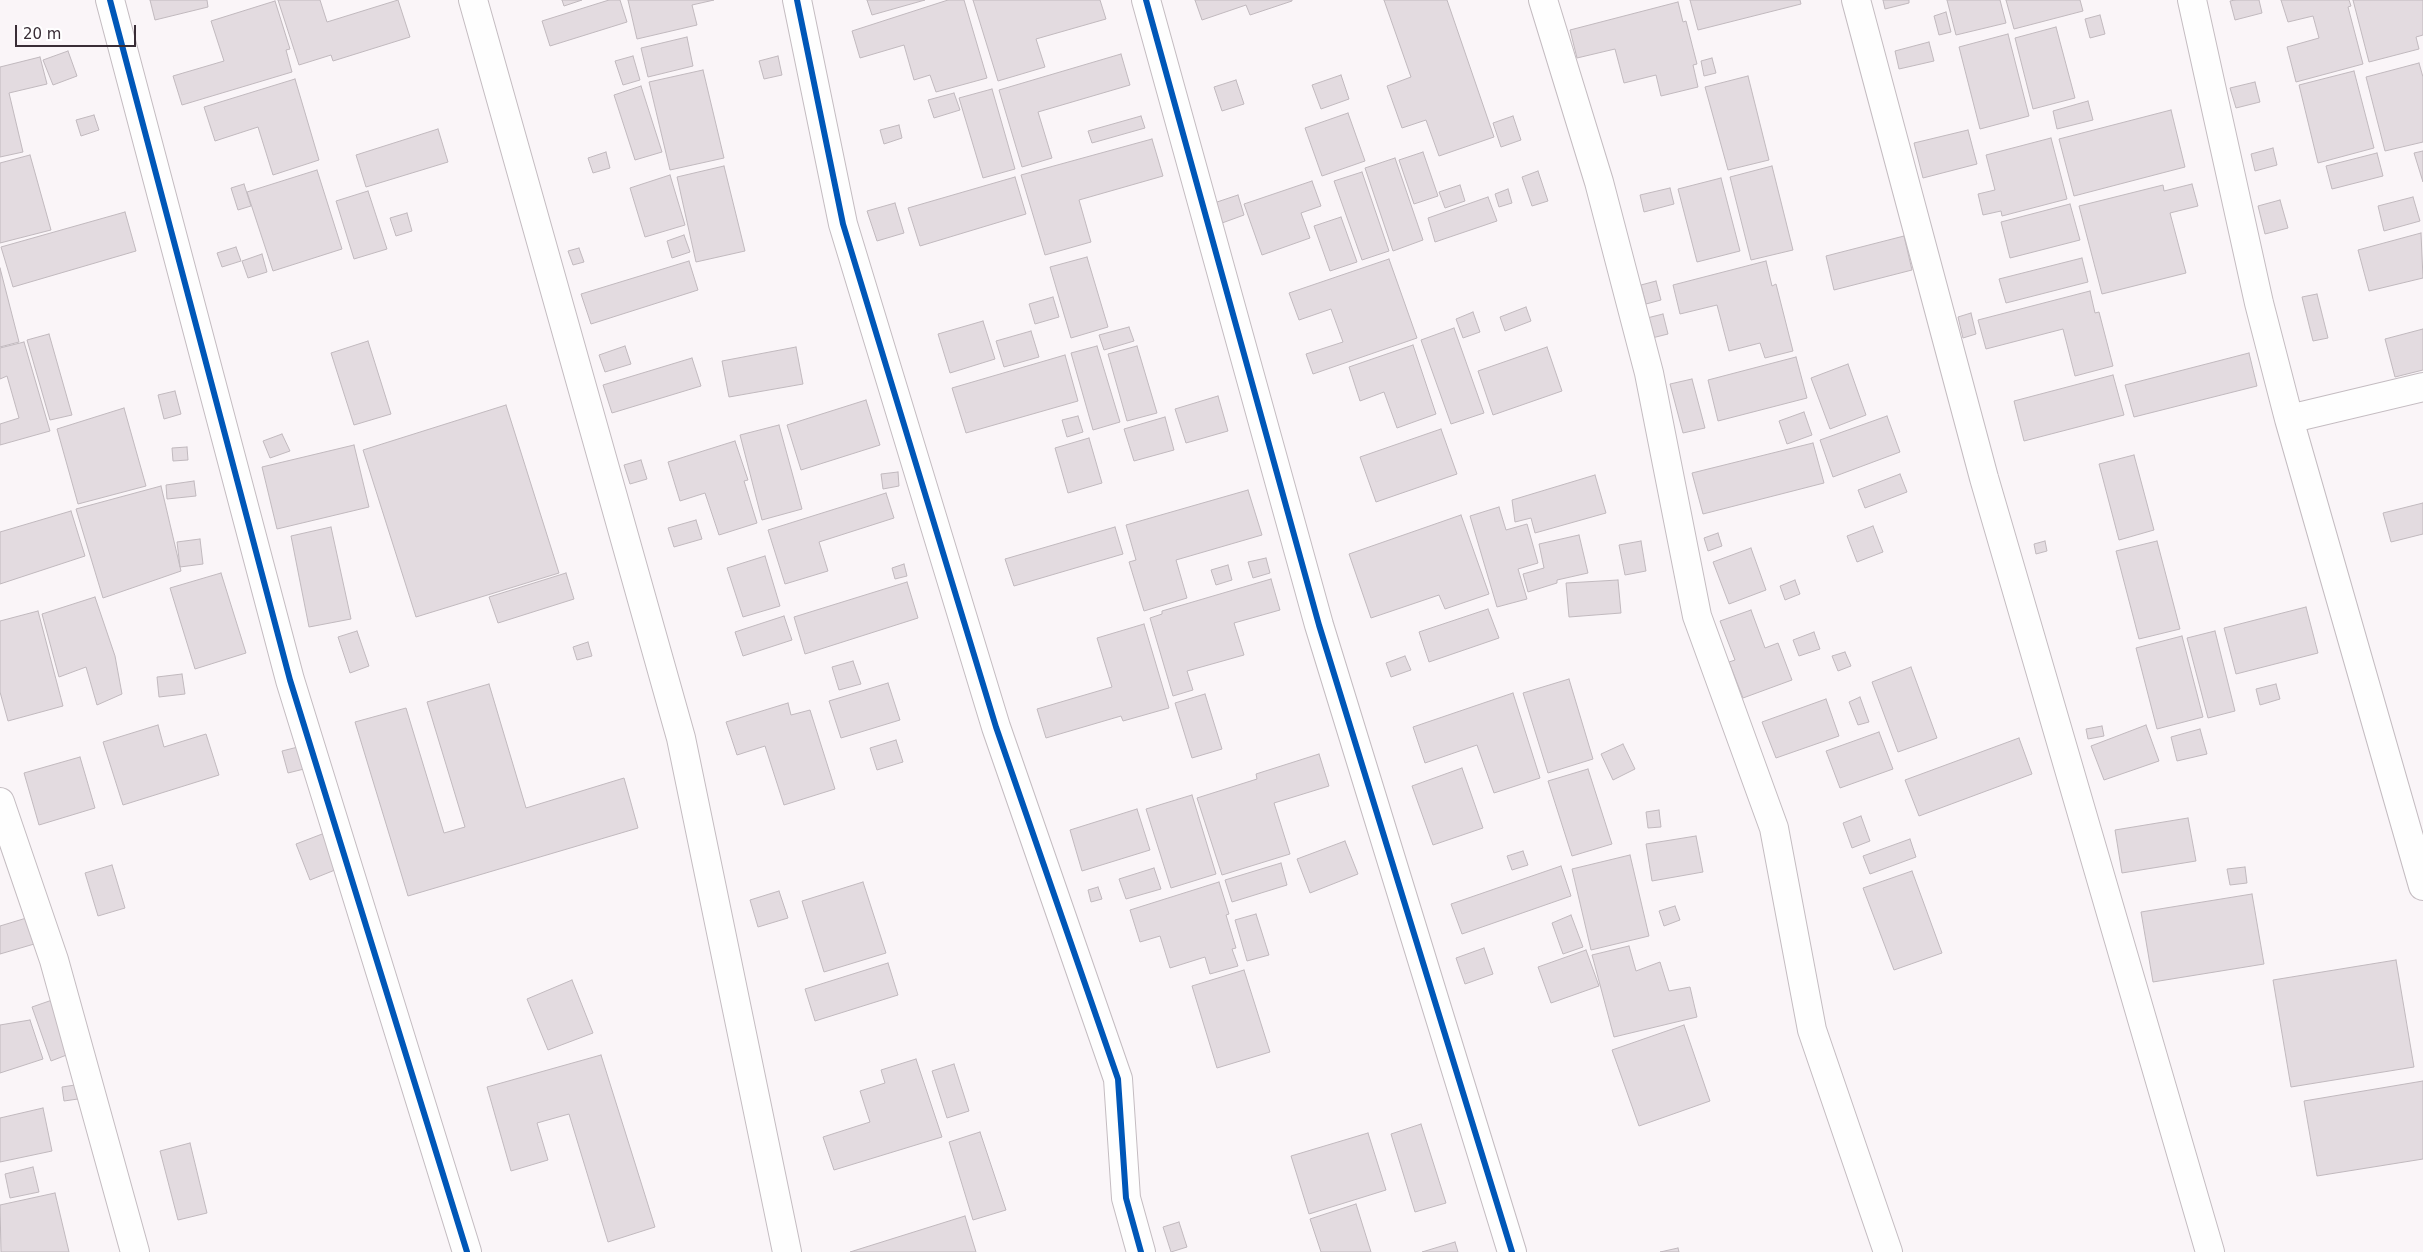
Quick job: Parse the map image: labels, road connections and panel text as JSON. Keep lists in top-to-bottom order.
{
  "scale_bar": "20 m"
}
